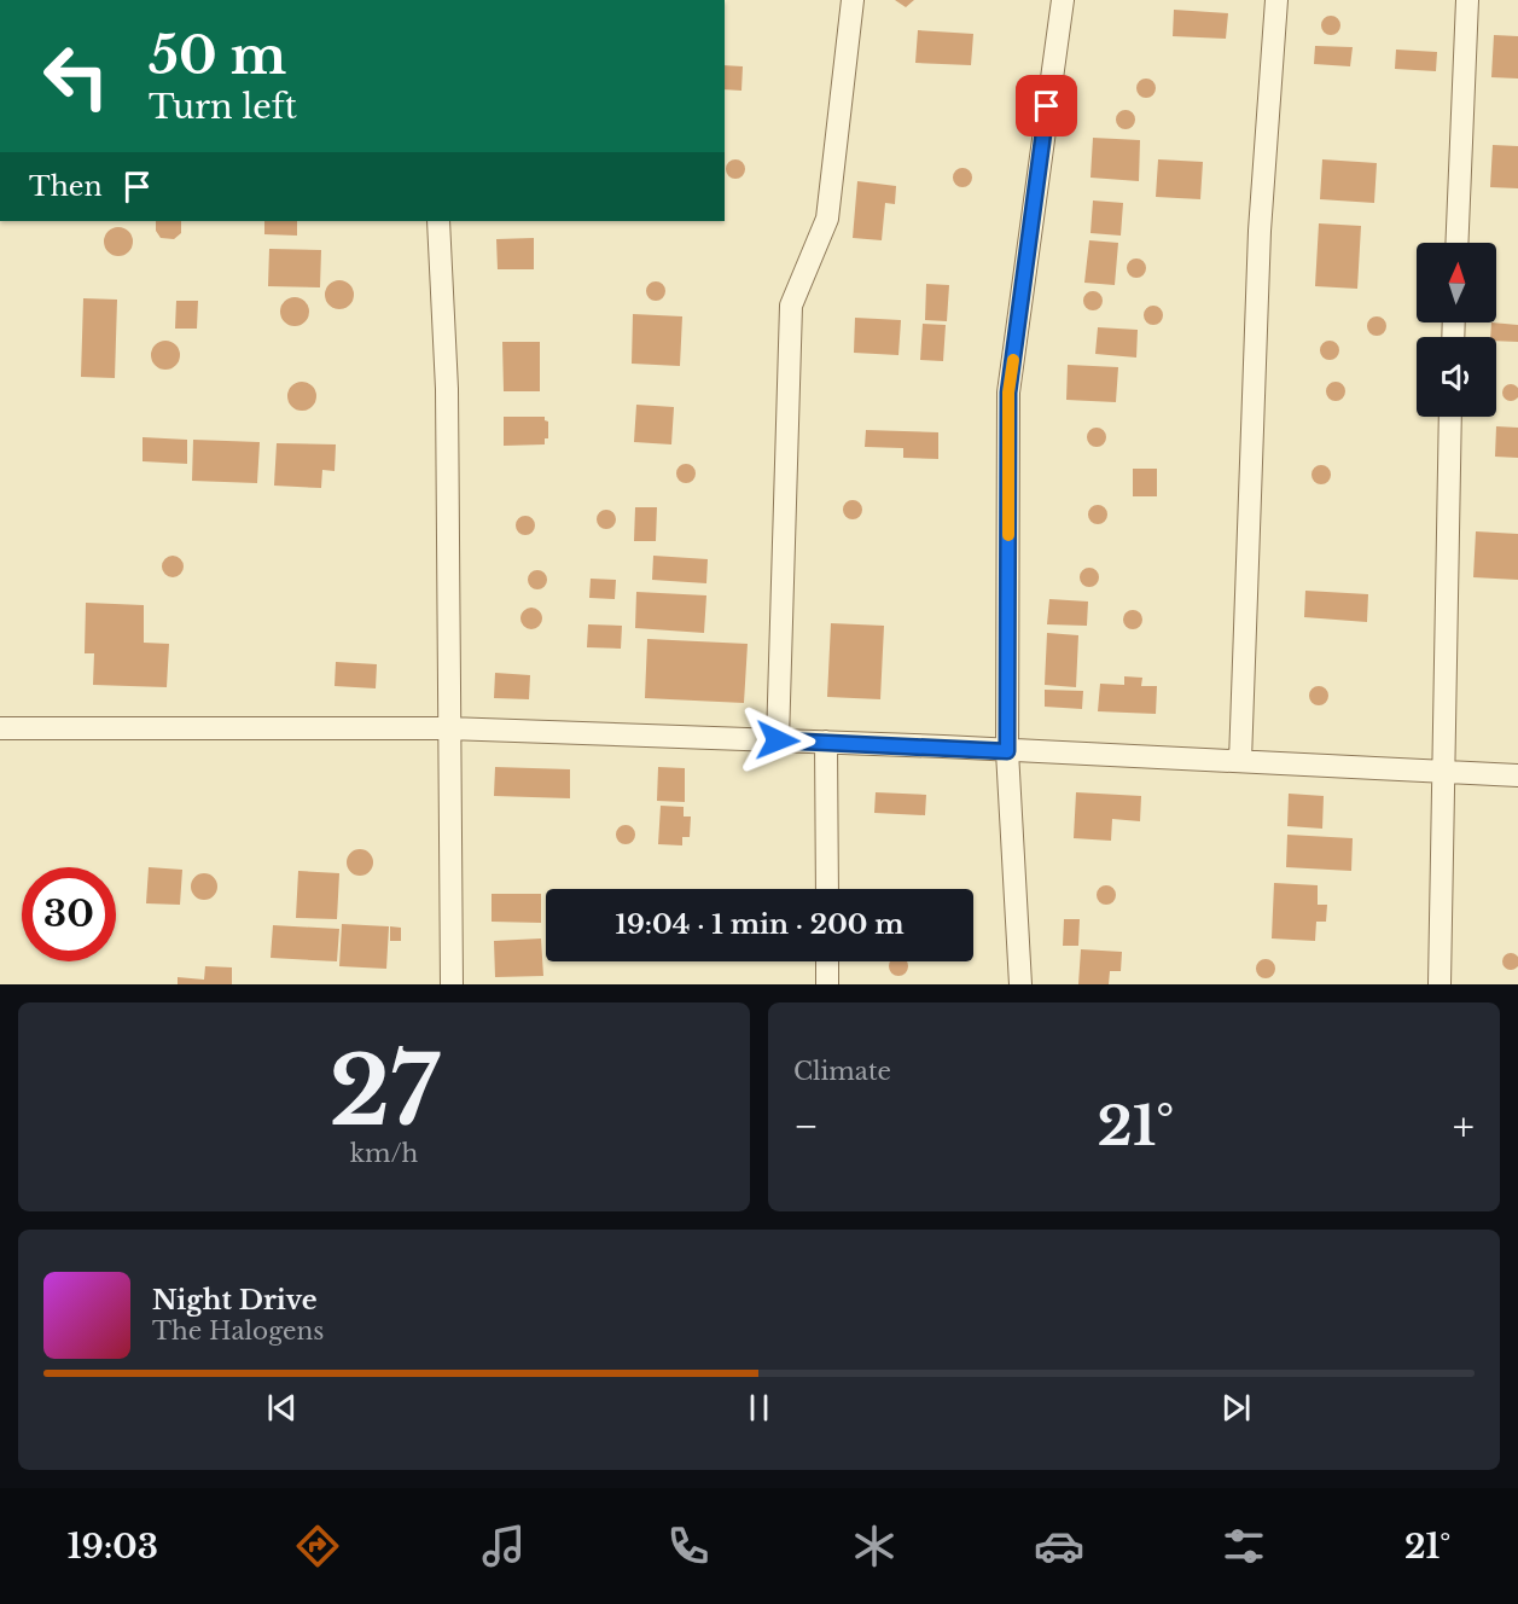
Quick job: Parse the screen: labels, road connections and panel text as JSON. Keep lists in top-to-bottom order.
{
  "north": "top",
  "page": {
    "turn": ["50 m", "Turn left"],
    "then": "Then",
    "limit": "30",
    "trip": "19:04 · 1 min · 200 m",
    "tile": [
      ["27", "km/h"],
      "Climate"
    ],
    "heat": ["−", "21°", "+"],
    "song": ["Night Drive", "The Halogens"],
    "tabs": ["19:03", "21°"]
  }
}
